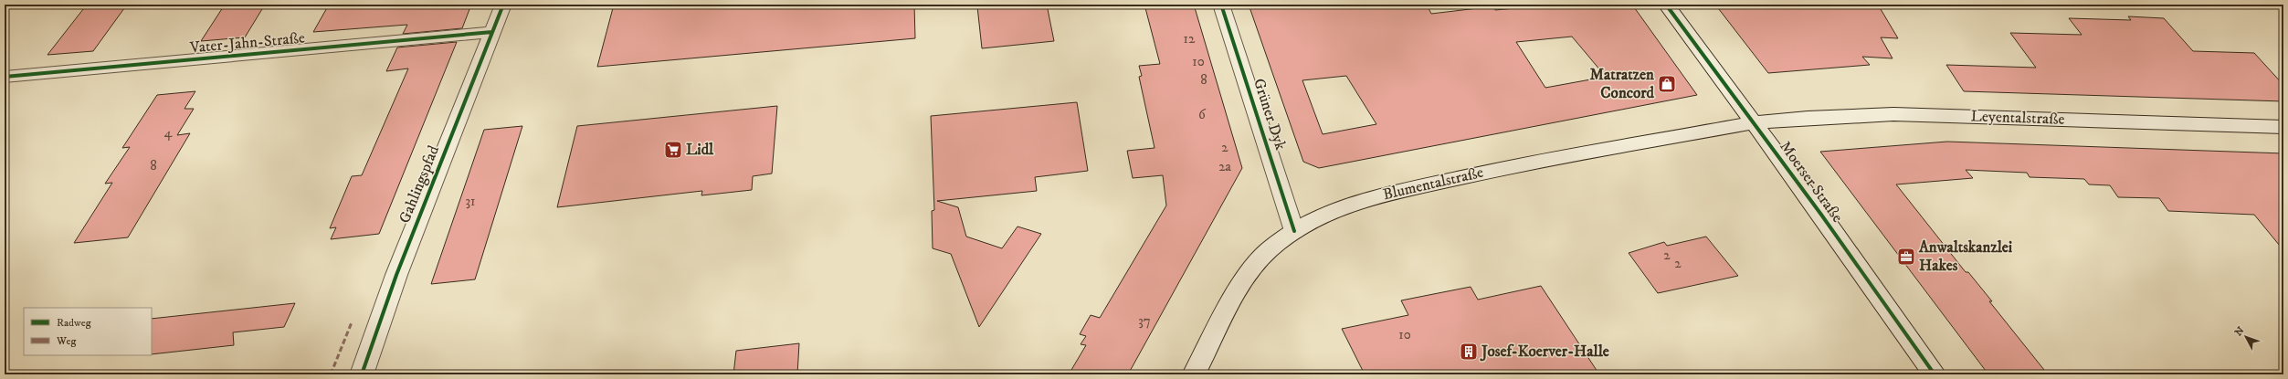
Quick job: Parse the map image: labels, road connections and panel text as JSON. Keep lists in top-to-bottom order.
{
  "streets": {
    "street": [
      "Vater-Jahn-Straße",
      "Grüner Dyk",
      "Leyentalstraße",
      "Moerser Straße",
      "Blumentalstraße",
      "Gahlingspfad"
    ]
  },
  "crossings": [
    ["Vater-Jahn-Straße", "Gahlingspfad"],
    ["Grüner Dyk", "Blumentalstraße"],
    ["Leyentalstraße", "Moerser Straße"],
    ["Leyentalstraße", "Blumentalstraße"],
    ["Moerser Straße", "Blumentalstraße"]
  ],
  "places": {
    "shop": ["Matratzen Concord"],
    "supermarket": ["Lidl"],
    "office": ["Anwaltskanzlei Hakes"],
    "building": ["Josef-Koerver-Halle"]
  },
  "house_numbers": [
    "12",
    "10",
    "8",
    "6",
    "4",
    "2",
    "8",
    "2a",
    "31",
    "2",
    "2",
    "37",
    "10"
  ],
  "legend": ["Radweg", "Weg"],
  "north": "top left"
}
